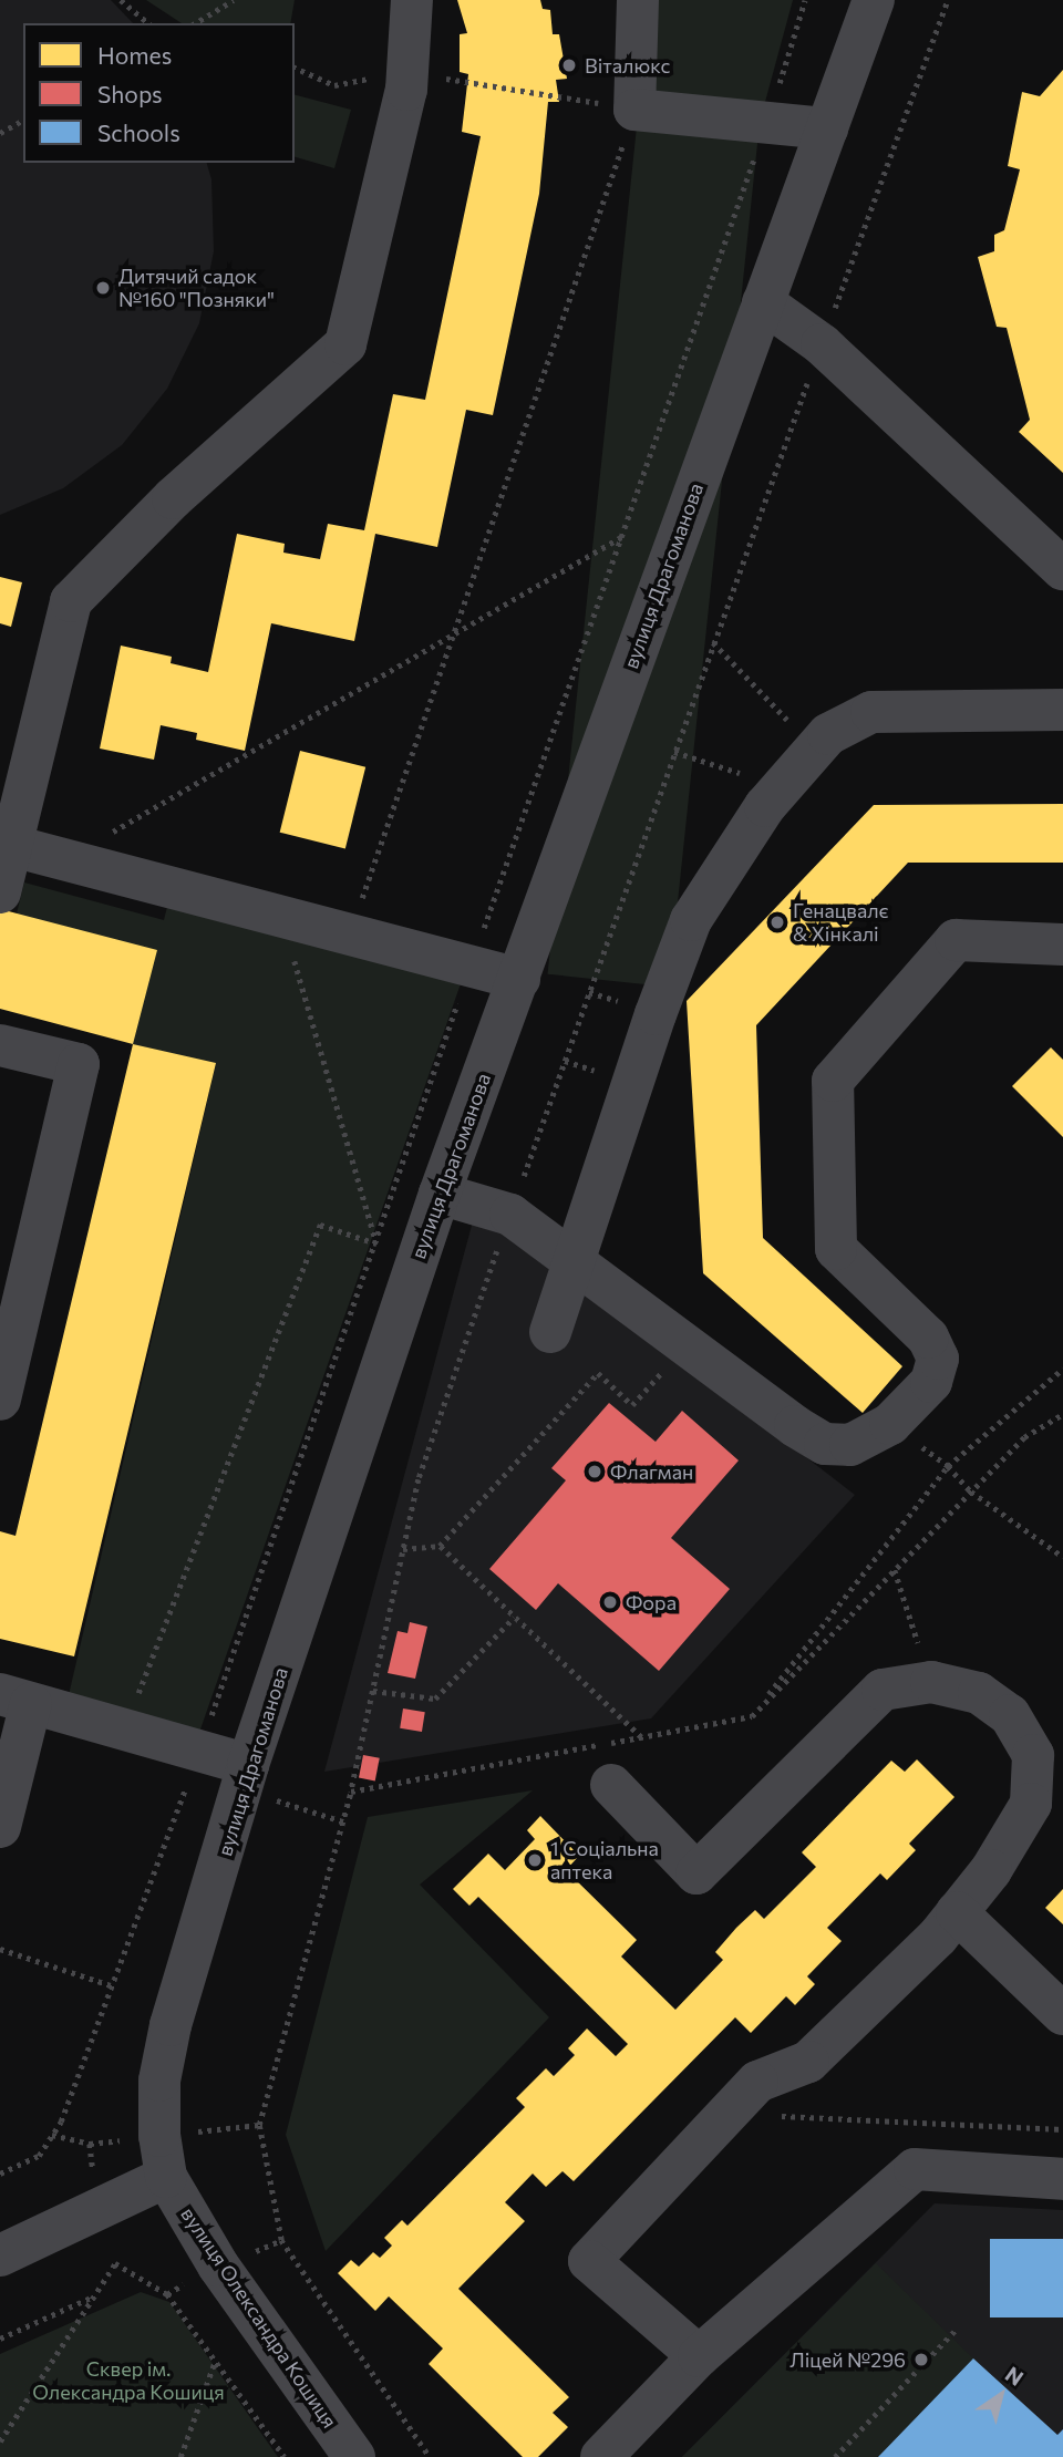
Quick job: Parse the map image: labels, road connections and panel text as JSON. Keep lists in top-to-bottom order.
{
  "streets": {
    "street": ["вулиця Драгоманова", "вулиця Олександра Кошиця"]
  },
  "crossings": [
    ["вулиця Драгоманова", "вулиця Олександра Кошиця"]
  ],
  "parks": ["Сквер ім. Олександра Кошиця"],
  "places": [
    "Віталюкс",
    "Дитячий садок №160 \"Позняки\"",
    "Генацвалє & Хінкалі",
    "Флагман",
    "Фора",
    "1 Соціальна аптека",
    "Ліцей №296"
  ],
  "legend": ["Homes", "Shops", "Schools"],
  "north": "top right"
}
